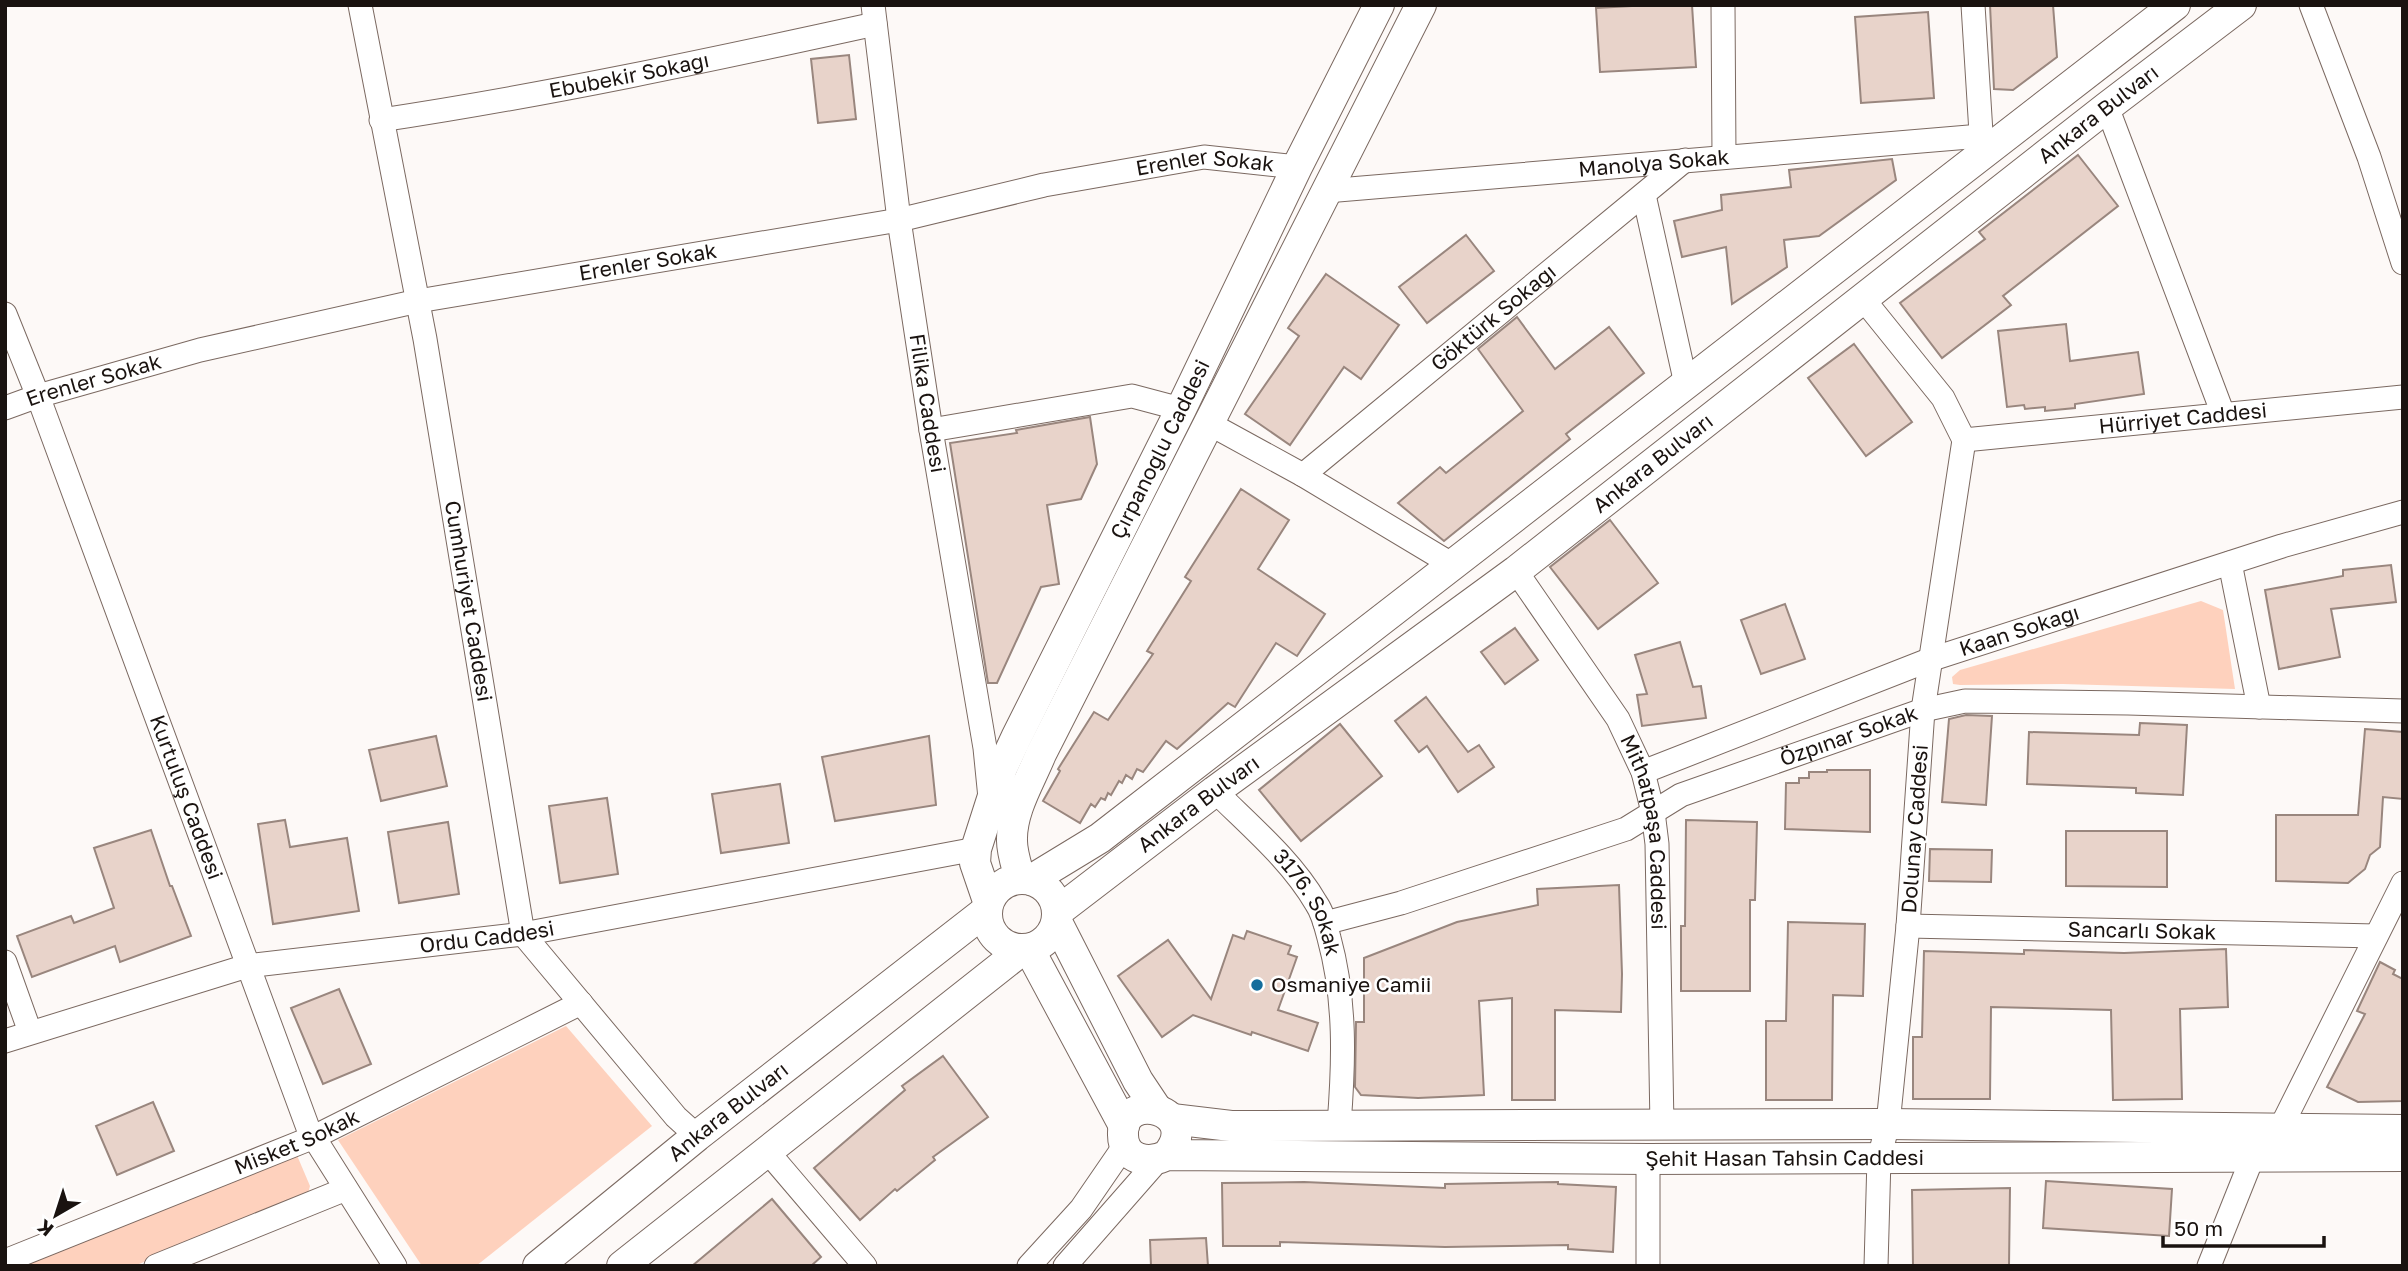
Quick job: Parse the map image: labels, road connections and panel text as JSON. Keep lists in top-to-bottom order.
{
  "streets": {
    "main road": ["Ankara Bulvarı", "Çırpanoğlu Caddesi", "Şehit Hasan Tahsin Caddesi"],
    "street": [
      "Ebubekir Sokağı",
      "Manolya Sokak",
      "Erenler Sokak",
      "Göktürk Sokağı",
      "Filika Caddesi",
      "Hürriyet Caddesi",
      "Cumhuriyet Caddesi",
      "Kaan Sokağı",
      "Özpınar Sokak",
      "Kurtuluş Caddesi",
      "Dolunay Caddesi",
      "Mithatpaşa Caddesi",
      "3176. Sokak",
      "Sancarlı Sokak",
      "Ordu Caddesi",
      "Misket Sokak"
    ]
  },
  "crossings": [
    ["Ebubekir Sokağı", "Filika Caddesi"],
    ["Ebubekir Sokağı", "Cumhuriyet Caddesi"],
    ["Ankara Bulvarı", "Manolya Sokak"],
    ["Ankara Bulvarı", "Çırpanoğlu Caddesi"],
    ["Ankara Bulvarı", "Mithatpaşa Caddesi"],
    ["Ankara Bulvarı", "3176. Sokak"],
    ["Manolya Sokak", "Göktürk Sokağı"],
    ["Manolya Sokak", "Çırpanoğlu Caddesi"],
    ["Erenler Sokak", "Filika Caddesi"],
    ["Erenler Sokak", "Çırpanoğlu Caddesi"],
    ["Erenler Sokak", "Cumhuriyet Caddesi"],
    ["Erenler Sokak", "Kurtuluş Caddesi"],
    ["Filika Caddesi", "Çırpanoğlu Caddesi"],
    ["Hürriyet Caddesi", "Dolunay Caddesi"],
    ["Çırpanoğlu Caddesi", "Ordu Caddesi"],
    ["Cumhuriyet Caddesi", "Ordu Caddesi"],
    ["Kaan Sokağı", "Dolunay Caddesi"],
    ["Kaan Sokağı", "Mithatpaşa Caddesi"],
    ["Özpınar Sokak", "Dolunay Caddesi"],
    ["Özpınar Sokak", "Mithatpaşa Caddesi"],
    ["Özpınar Sokak", "3176. Sokak"],
    ["Kurtuluş Caddesi", "Ordu Caddesi"],
    ["Kurtuluş Caddesi", "Misket Sokak"],
    ["Dolunay Caddesi", "Sancarlı Sokak"],
    ["Dolunay Caddesi", "Şehit Hasan Tahsin Caddesi"],
    ["Mithatpaşa Caddesi", "Şehit Hasan Tahsin Caddesi"],
    ["3176. Sokak", "Şehit Hasan Tahsin Caddesi"]
  ],
  "places": ["Osmaniye Camii"],
  "scale_bar": "50 m",
  "north": "bottom left"
}
